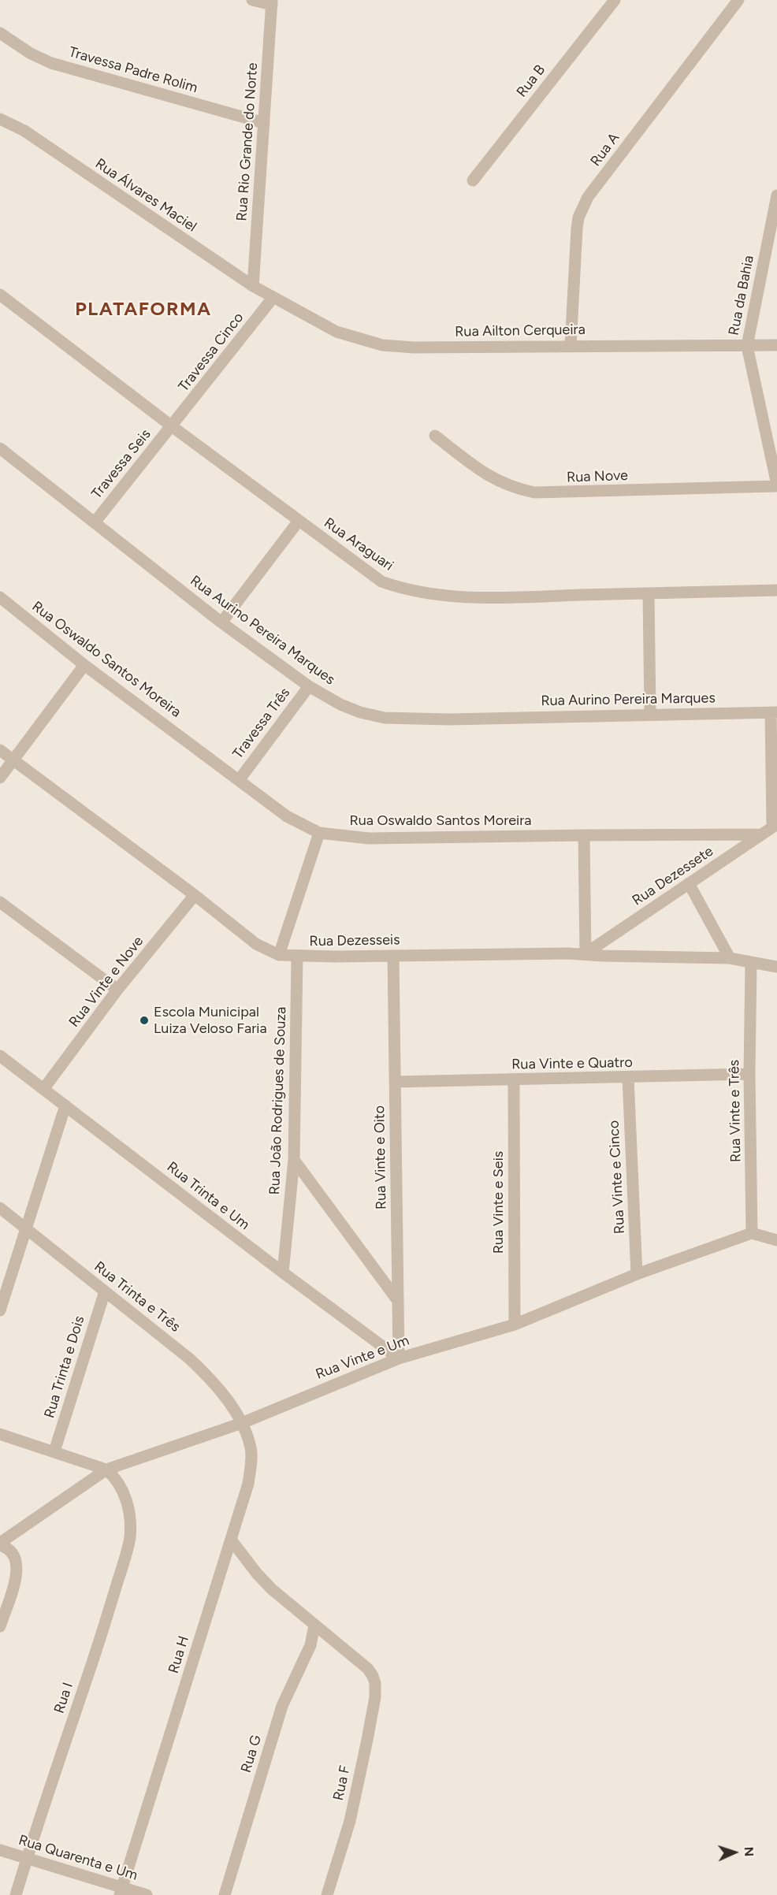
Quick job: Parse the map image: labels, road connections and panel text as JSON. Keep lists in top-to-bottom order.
{
  "streets": {
    "street": [
      "Travessa Padre Rolim",
      "Rua B",
      "Rua Rio Grande do Norte",
      "Rua A",
      "Rua Álvares Maciel",
      "Rua da Bahia",
      "Rua Ailton Cerqueira",
      "Travessa Cinco",
      "Travessa Seis",
      "Rua Nove",
      "Rua Araguari",
      "Rua Aurino Pereira Marques",
      "Rua Oswaldo Santos Moreira",
      "Travessa Três",
      "Rua Dezessete",
      "Rua Dezesseis",
      "Rua Vinte e Nove",
      "Rua Vinte e Quatro",
      "Rua João Rodrigues de Souza",
      "Rua Vinte e Três",
      "Rua Vinte e Oito",
      "Rua Vinte e Cinco",
      "Rua Trinta e Um",
      "Rua Vinte e Seis",
      "Rua Trinta e Três",
      "Rua Vinte e Um",
      "Rua Trinta e Dois",
      "Rua H",
      "Rua I",
      "Rua G",
      "Rua F",
      "Rua Quarenta e Um"
    ]
  },
  "crossings": [
    ["Travessa Padre Rolim", "Rua Rio Grande do Norte"],
    ["Rua Rio Grande do Norte", "Rua Álvares Maciel"],
    ["Rua A", "Rua Ailton Cerqueira"],
    ["Rua Álvares Maciel", "Rua Ailton Cerqueira"],
    ["Rua Álvares Maciel", "Travessa Cinco"],
    ["Rua da Bahia", "Rua Ailton Cerqueira"],
    ["Rua da Bahia", "Rua Nove"],
    ["Rua Ailton Cerqueira", "Travessa Cinco"],
    ["Travessa Cinco", "Travessa Seis"],
    ["Travessa Cinco", "Rua Araguari"],
    ["Travessa Seis", "Rua Araguari"],
    ["Travessa Seis", "Rua Aurino Pereira Marques"],
    ["Rua Aurino Pereira Marques", "Travessa Três"],
    ["Rua Oswaldo Santos Moreira", "Travessa Três"],
    ["Rua Oswaldo Santos Moreira", "Rua Dezessete"],
    ["Rua Dezessete", "Rua Dezesseis"],
    ["Rua Dezesseis", "Rua Vinte e Nove"],
    ["Rua Dezesseis", "Rua João Rodrigues de Souza"],
    ["Rua Dezesseis", "Rua Vinte e Três"],
    ["Rua Dezesseis", "Rua Vinte e Oito"],
    ["Rua Vinte e Nove", "Rua Trinta e Um"],
    ["Rua Vinte e Quatro", "Rua Vinte e Três"],
    ["Rua Vinte e Quatro", "Rua Vinte e Oito"],
    ["Rua Vinte e Quatro", "Rua Vinte e Cinco"],
    ["Rua Vinte e Quatro", "Rua Vinte e Seis"],
    ["Rua João Rodrigues de Souza", "Rua Trinta e Um"],
    ["Rua Vinte e Três", "Rua Vinte e Um"],
    ["Rua Vinte e Oito", "Rua Trinta e Um"],
    ["Rua Vinte e Oito", "Rua Vinte e Um"],
    ["Rua Vinte e Cinco", "Rua Vinte e Um"],
    ["Rua Trinta e Um", "Rua Vinte e Um"],
    ["Rua Vinte e Seis", "Rua Vinte e Um"],
    ["Rua Trinta e Três", "Rua Vinte e Um"],
    ["Rua Trinta e Três", "Rua Trinta e Dois"],
    ["Rua Trinta e Três", "Rua H"],
    ["Rua Vinte e Um", "Rua H"],
    ["Rua Vinte e Um", "Rua I"],
    ["Rua H", "Rua Quarenta e Um"],
    ["Rua I", "Rua Quarenta e Um"],
    ["Rua G", "Rua F"]
  ],
  "districts": ["PLATAFORMA"],
  "places": ["Escola Municipal Luiza Veloso Faria"],
  "north": "right"
}
